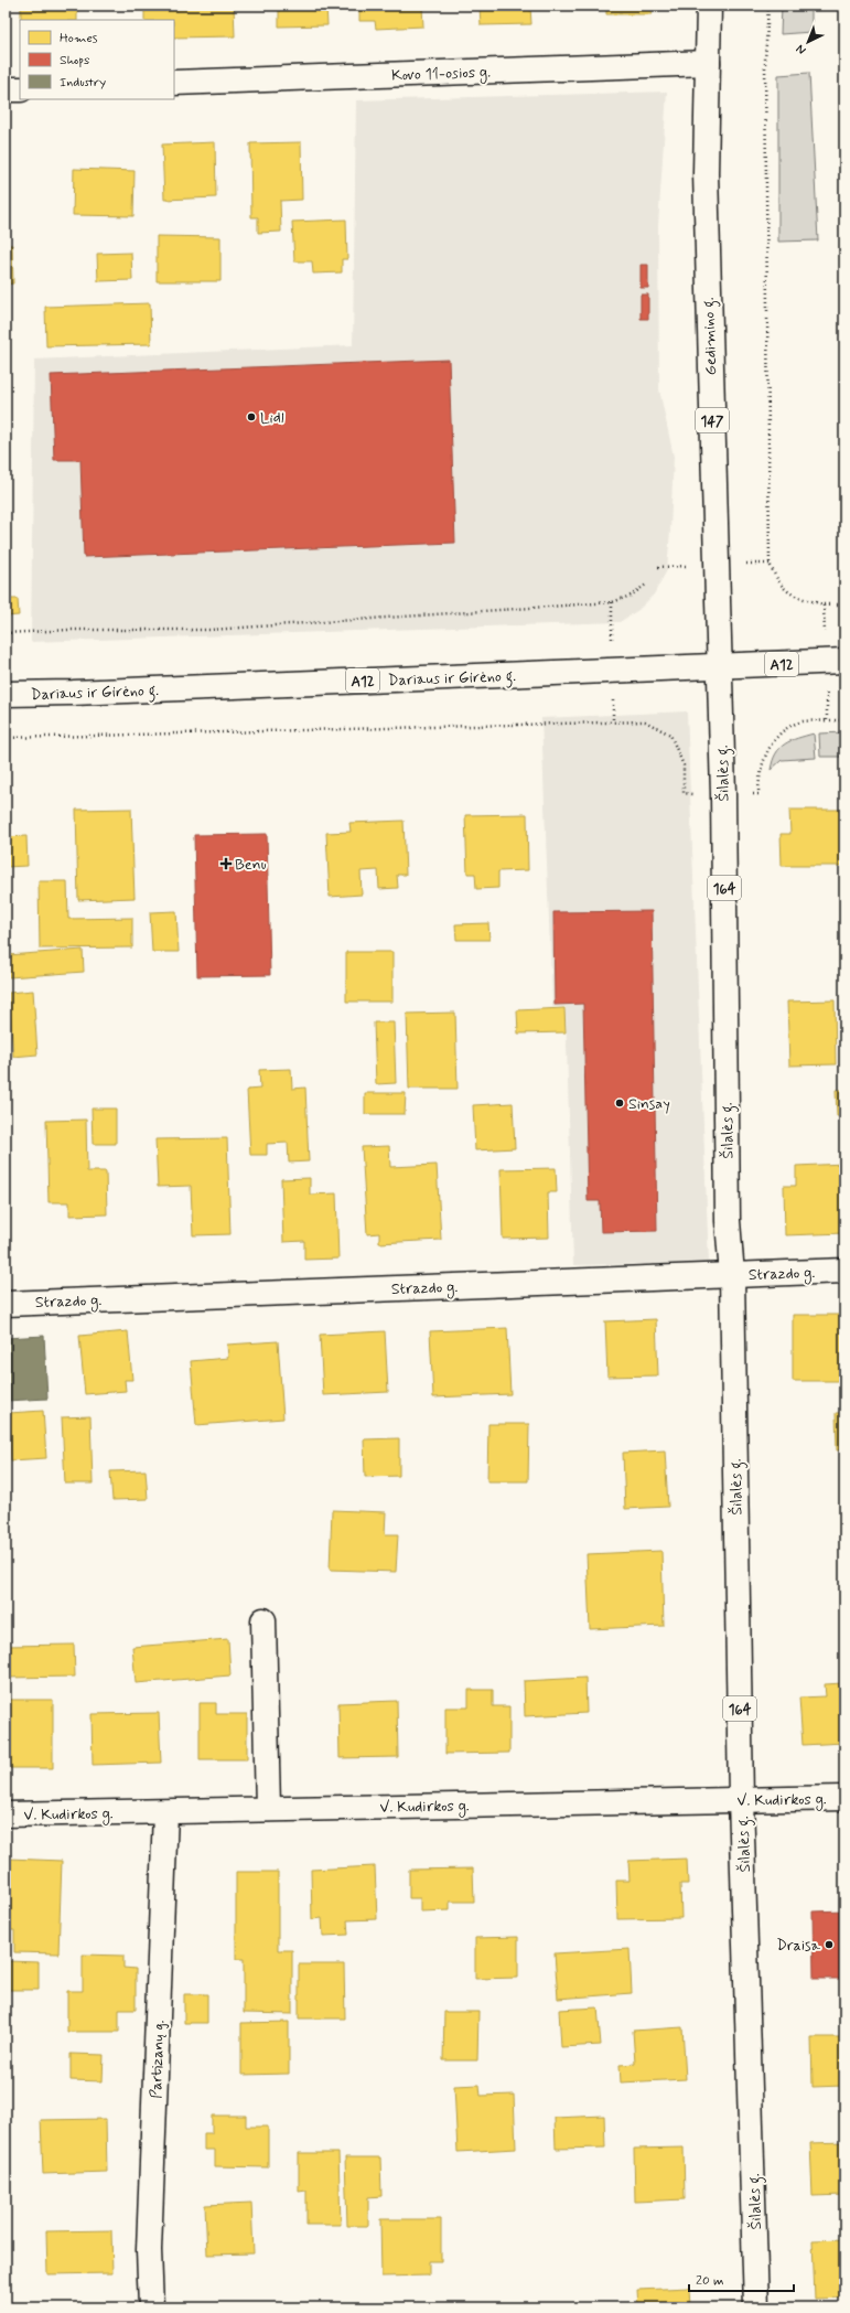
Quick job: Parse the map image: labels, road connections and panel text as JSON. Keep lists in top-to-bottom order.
{
  "streets": {
    "main road": [
      "Kovo 11-osios g.",
      "Gedimino g.",
      "147",
      "A12",
      "Dariaus ir Girėno g.",
      "Šilalės g.",
      "164",
      "Strazdo g.",
      "V. Kudirkos g.",
      "Partizanų g."
    ]
  },
  "crossings": [
    ["Kovo 11-osios g.", "Gedimino g."],
    ["Gedimino g.", "Dariaus ir Girėno g."],
    ["Gedimino g.", "Šilalės g."],
    ["Dariaus ir Girėno g.", "Šilalės g."],
    ["Šilalės g.", "Strazdo g."],
    ["Šilalės g.", "V. Kudirkos g."],
    ["V. Kudirkos g.", "Partizanų g."]
  ],
  "places": {
    "other": ["Lidl", "Sinsay", "Draisa"],
    "health": ["Benu"]
  },
  "legend": ["Homes", "Shops", "Industry"],
  "scale_bar": "20 m",
  "north": "bottom left"
}
